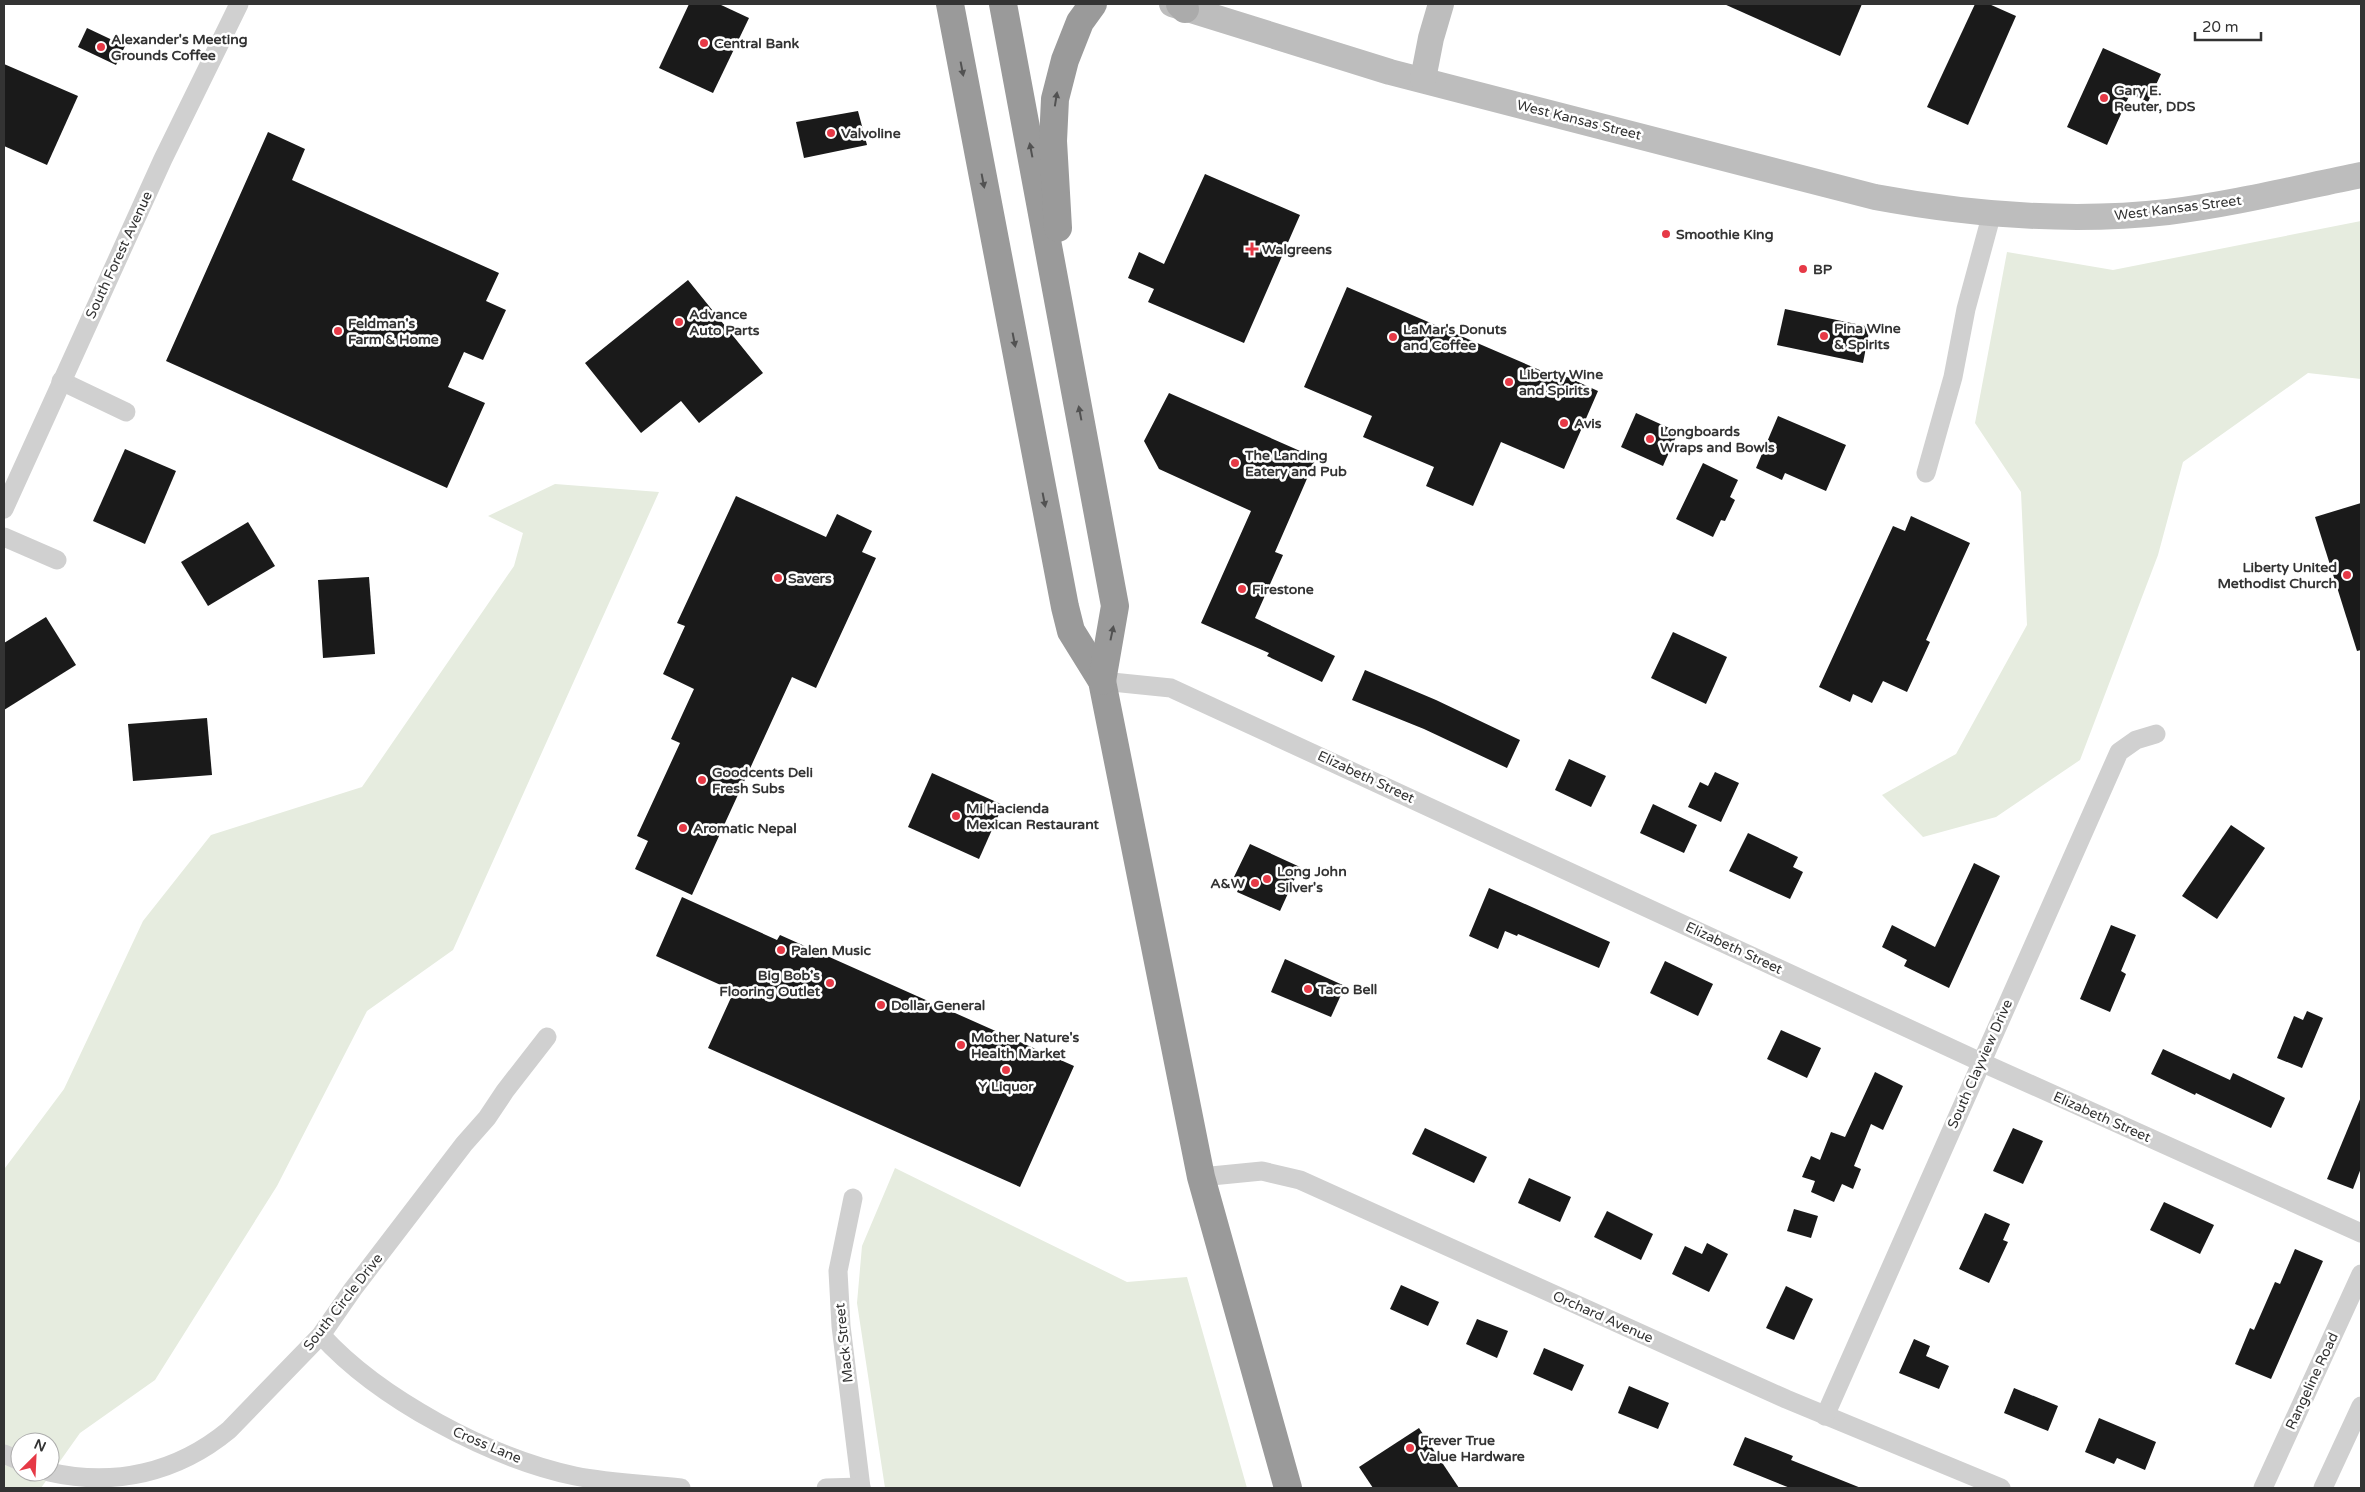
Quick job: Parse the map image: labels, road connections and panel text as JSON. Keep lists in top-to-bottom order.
{
  "streets": {
    "main road": ["West Kansas Street"],
    "street": [
      "South Forest Avenue",
      "Elizabeth Street",
      "South Clayview Drive",
      "South Circle Drive",
      "Orchard Avenue",
      "Mack Street",
      "Rangeline Road",
      "Cross Lane"
    ]
  },
  "crossings": [
    ["Elizabeth Street", "South Clayview Drive"],
    ["South Clayview Drive", "Orchard Avenue"],
    ["South Circle Drive", "Cross Lane"]
  ],
  "places": {
    "other": [
      "Central Bank",
      "Alexander's Meeting Grounds Coffee",
      "Gary E. Reuter, DDS",
      "Valvoline",
      "Smoothie King",
      "BP",
      "Advance Auto Parts",
      "Feldman's Farm & Home",
      "Pina Wine & Spirits",
      "LaMar's Donuts and Coffee",
      "Liberty Wine and Spirits",
      "Avis",
      "Longboards Wraps and Bowls",
      "The Landing Eatery and Pub",
      "Liberty United Methodist Church",
      "Savers",
      "Firestone",
      "Goodcents Deli Fresh Subs",
      "Mi Hacienda Mexican Restaurant",
      "Aromatic Nepal",
      "Long John Silver's",
      "A&W",
      "Palen Music",
      "Big Bob's Flooring Outlet",
      "Taco Bell",
      "Dollar General",
      "Mother Nature's Health Market",
      "Y Liquor",
      "Frever True Value Hardware"
    ],
    "health": ["Walgreens"]
  },
  "scale_bar": "20 m",
  "north": "top right"
}
